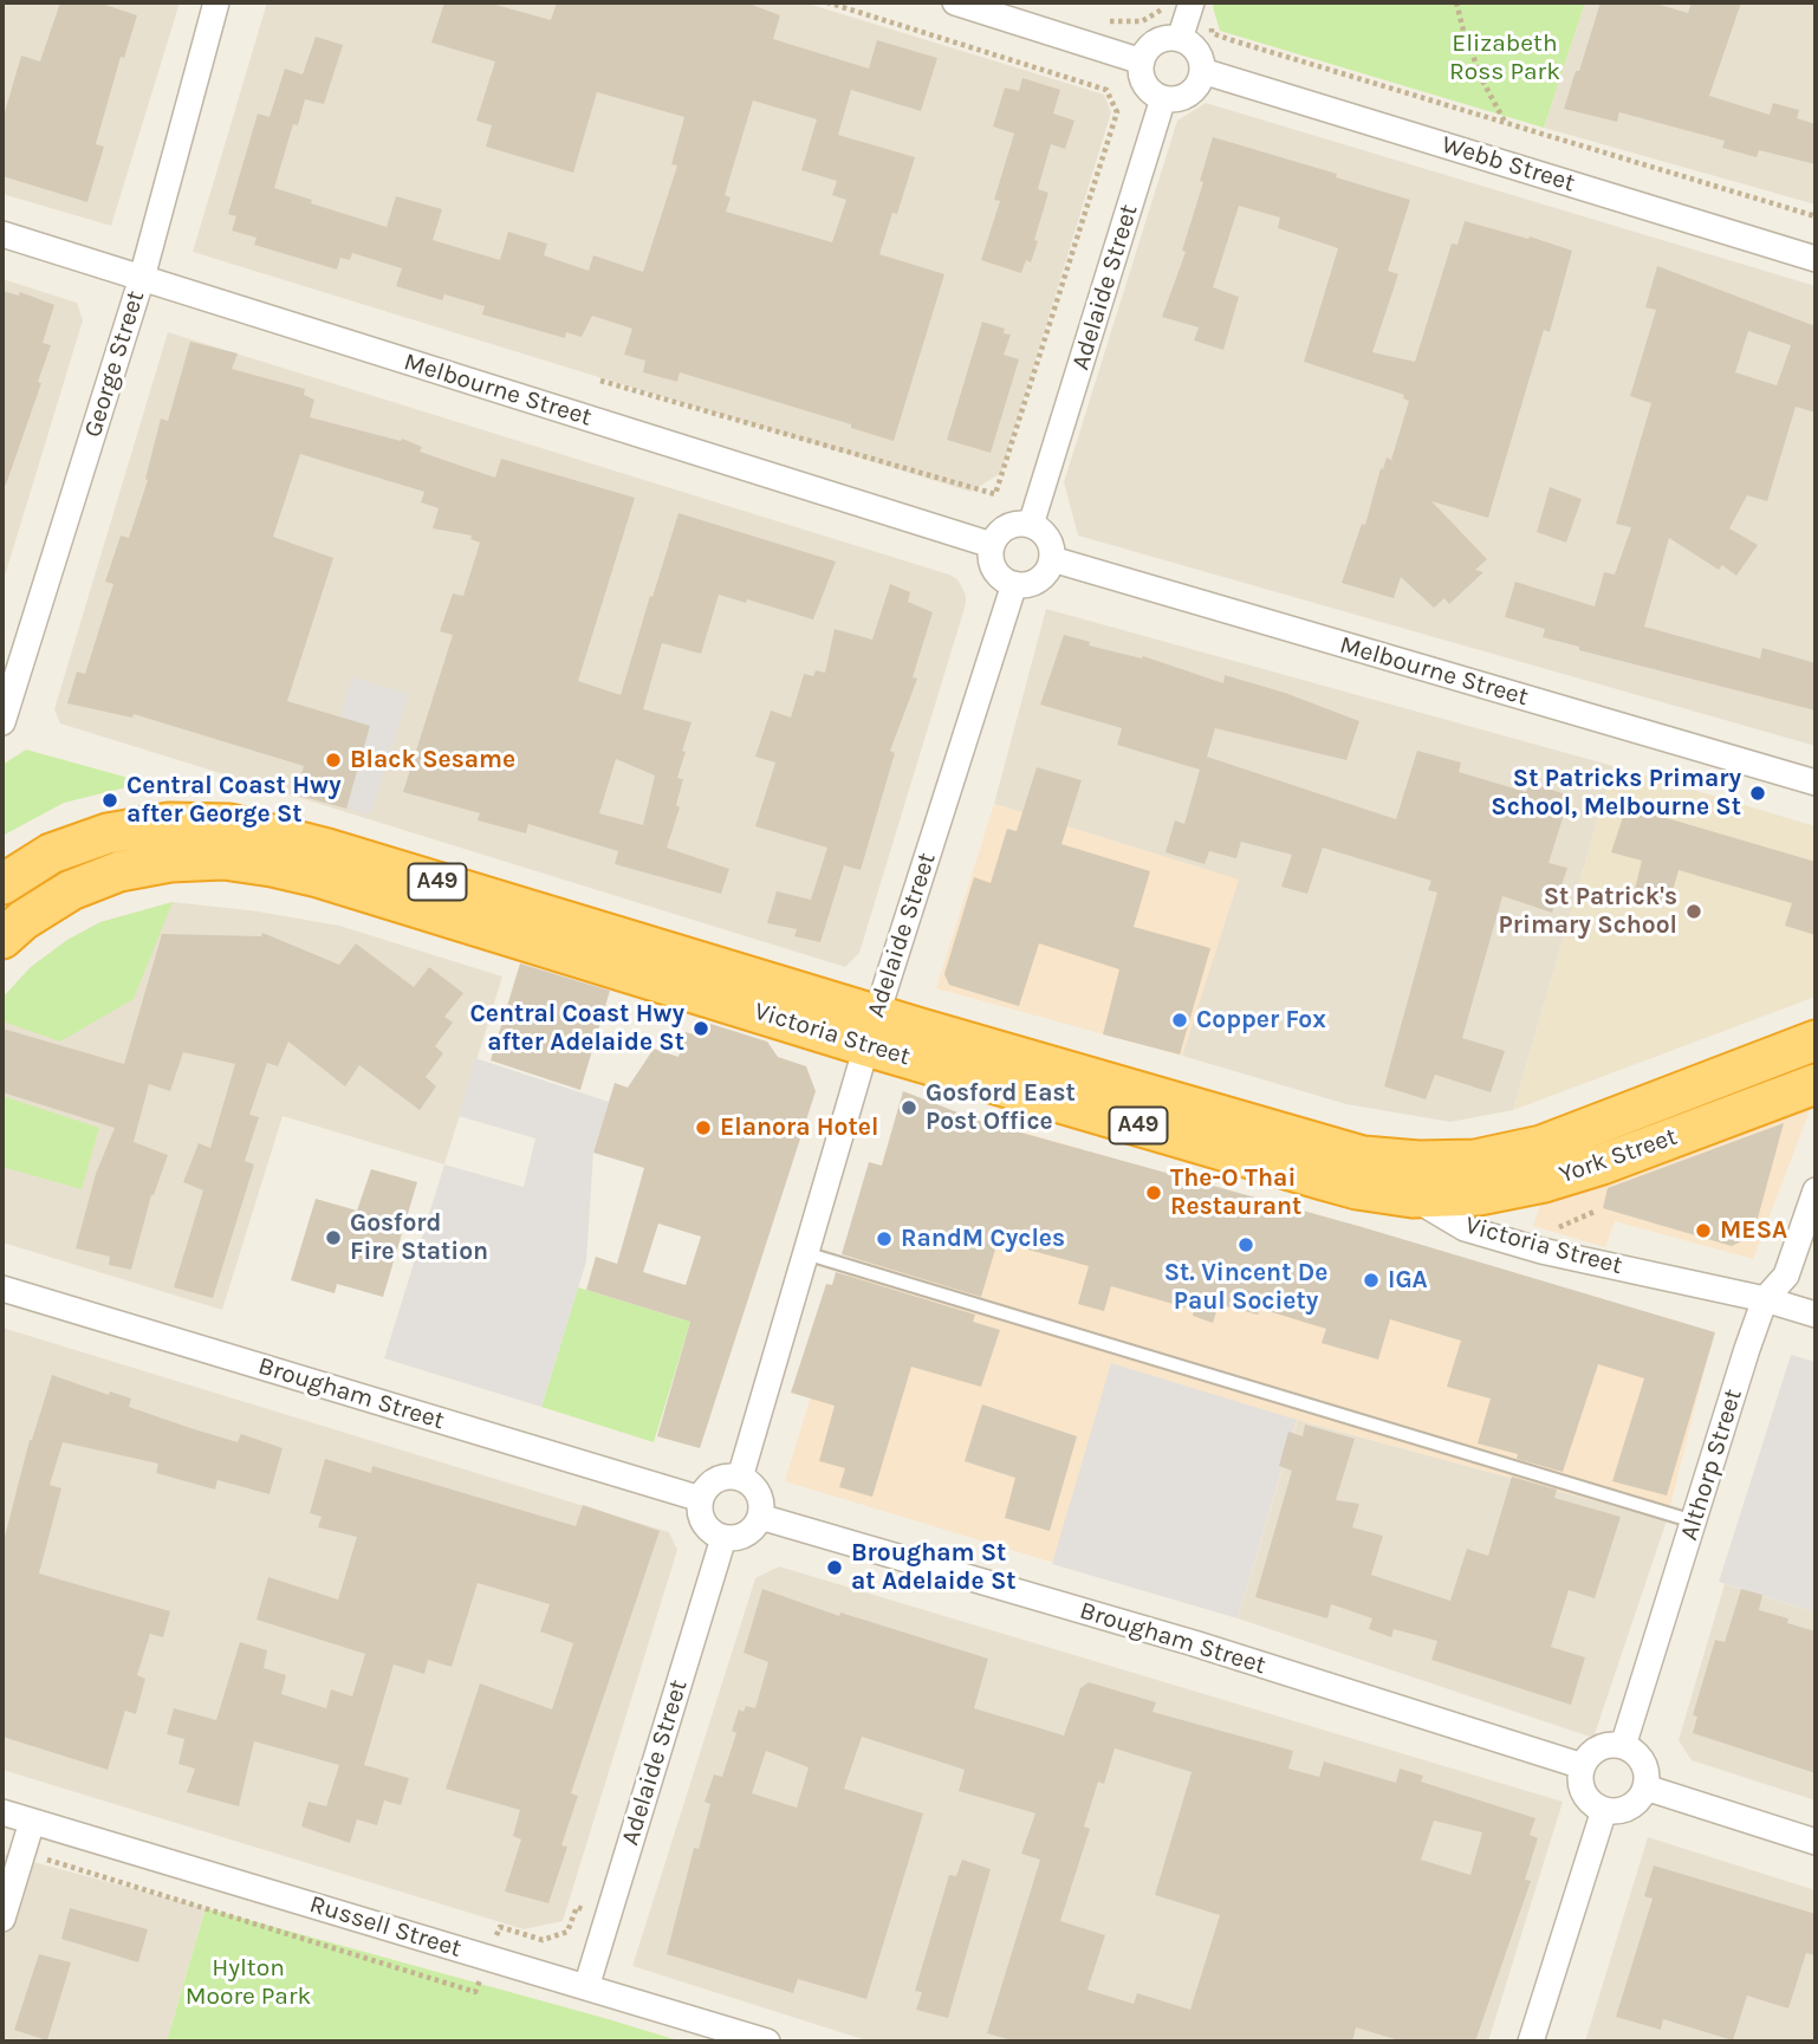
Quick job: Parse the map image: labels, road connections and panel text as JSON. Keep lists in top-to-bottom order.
{
  "streets": {
    "highway": ["A49", "Victoria Street", "York Street"],
    "street": [
      "Webb Street",
      "Adelaide Street",
      "George Street",
      "Melbourne Street",
      "Brougham Street",
      "Althorp Street",
      "Russell Street"
    ]
  },
  "crossings": [
    ["Webb Street", "Adelaide Street"],
    ["Adelaide Street", "Melbourne Street"],
    ["Adelaide Street", "Victoria Street"],
    ["Adelaide Street", "Brougham Street"],
    ["Adelaide Street", "Russell Street"],
    ["George Street", "Melbourne Street"],
    ["Victoria Street", "York Street"],
    ["Victoria Street", "Althorp Street"],
    ["Brougham Street", "Althorp Street"]
  ],
  "parks": ["Elizabeth Ross Park", "Hylton Moore Park"],
  "places": [
    "Black Sesame",
    "St Patricks Primary School, Melbourne St",
    "Central Coast Hwy after George St",
    "St Patrick's Primary School",
    "Copper Fox",
    "Central Coast Hwy after Adelaide St",
    "Gosford East Post Office",
    "Elanora Hotel",
    "The-O Thai Restaurant",
    "MESA",
    "Gosford Fire Station",
    "RandM Cycles",
    "St. Vincent De Paul Society",
    "IGA",
    "Brougham St at Adelaide St"
  ]
}
